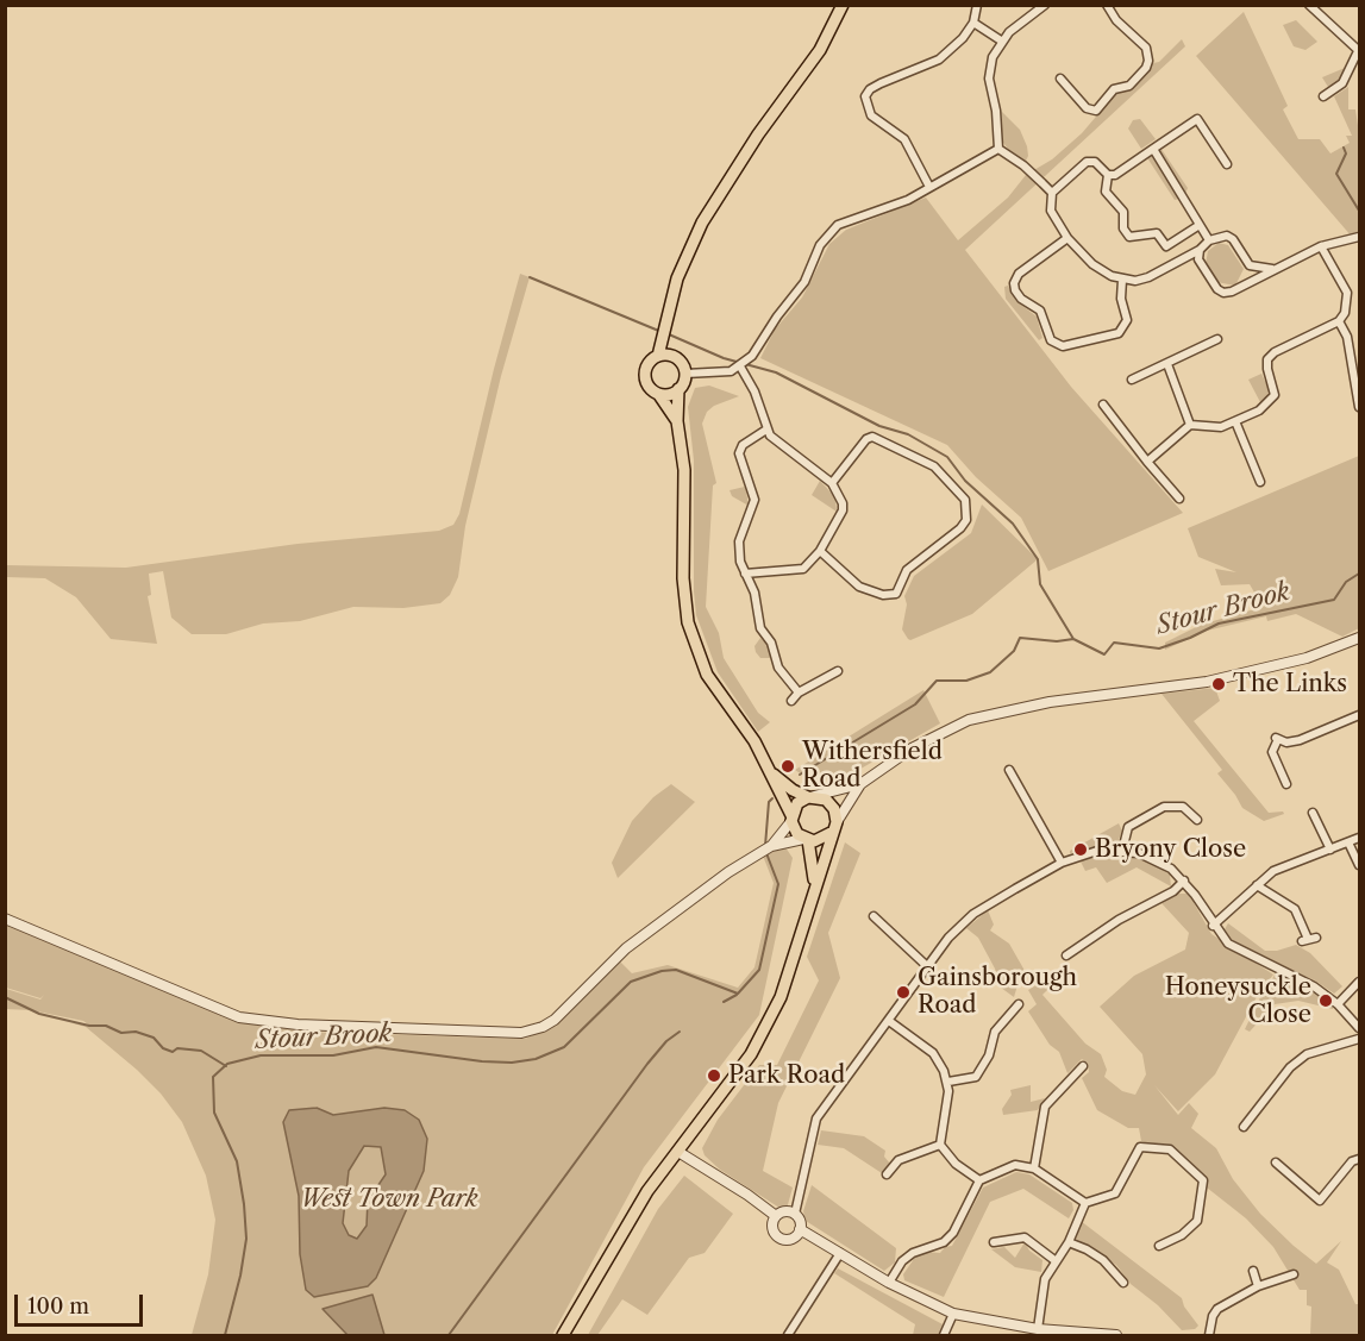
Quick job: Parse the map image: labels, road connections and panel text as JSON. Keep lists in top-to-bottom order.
{
  "water": ["Stour Brook"],
  "parks": ["West Town Park"],
  "places": [
    "The Links",
    "Withersfield Road",
    "Bryony Close",
    "Gainsborough Road",
    "Honeysuckle Close",
    "Park Road"
  ],
  "scale_bar": "100 m"
}
